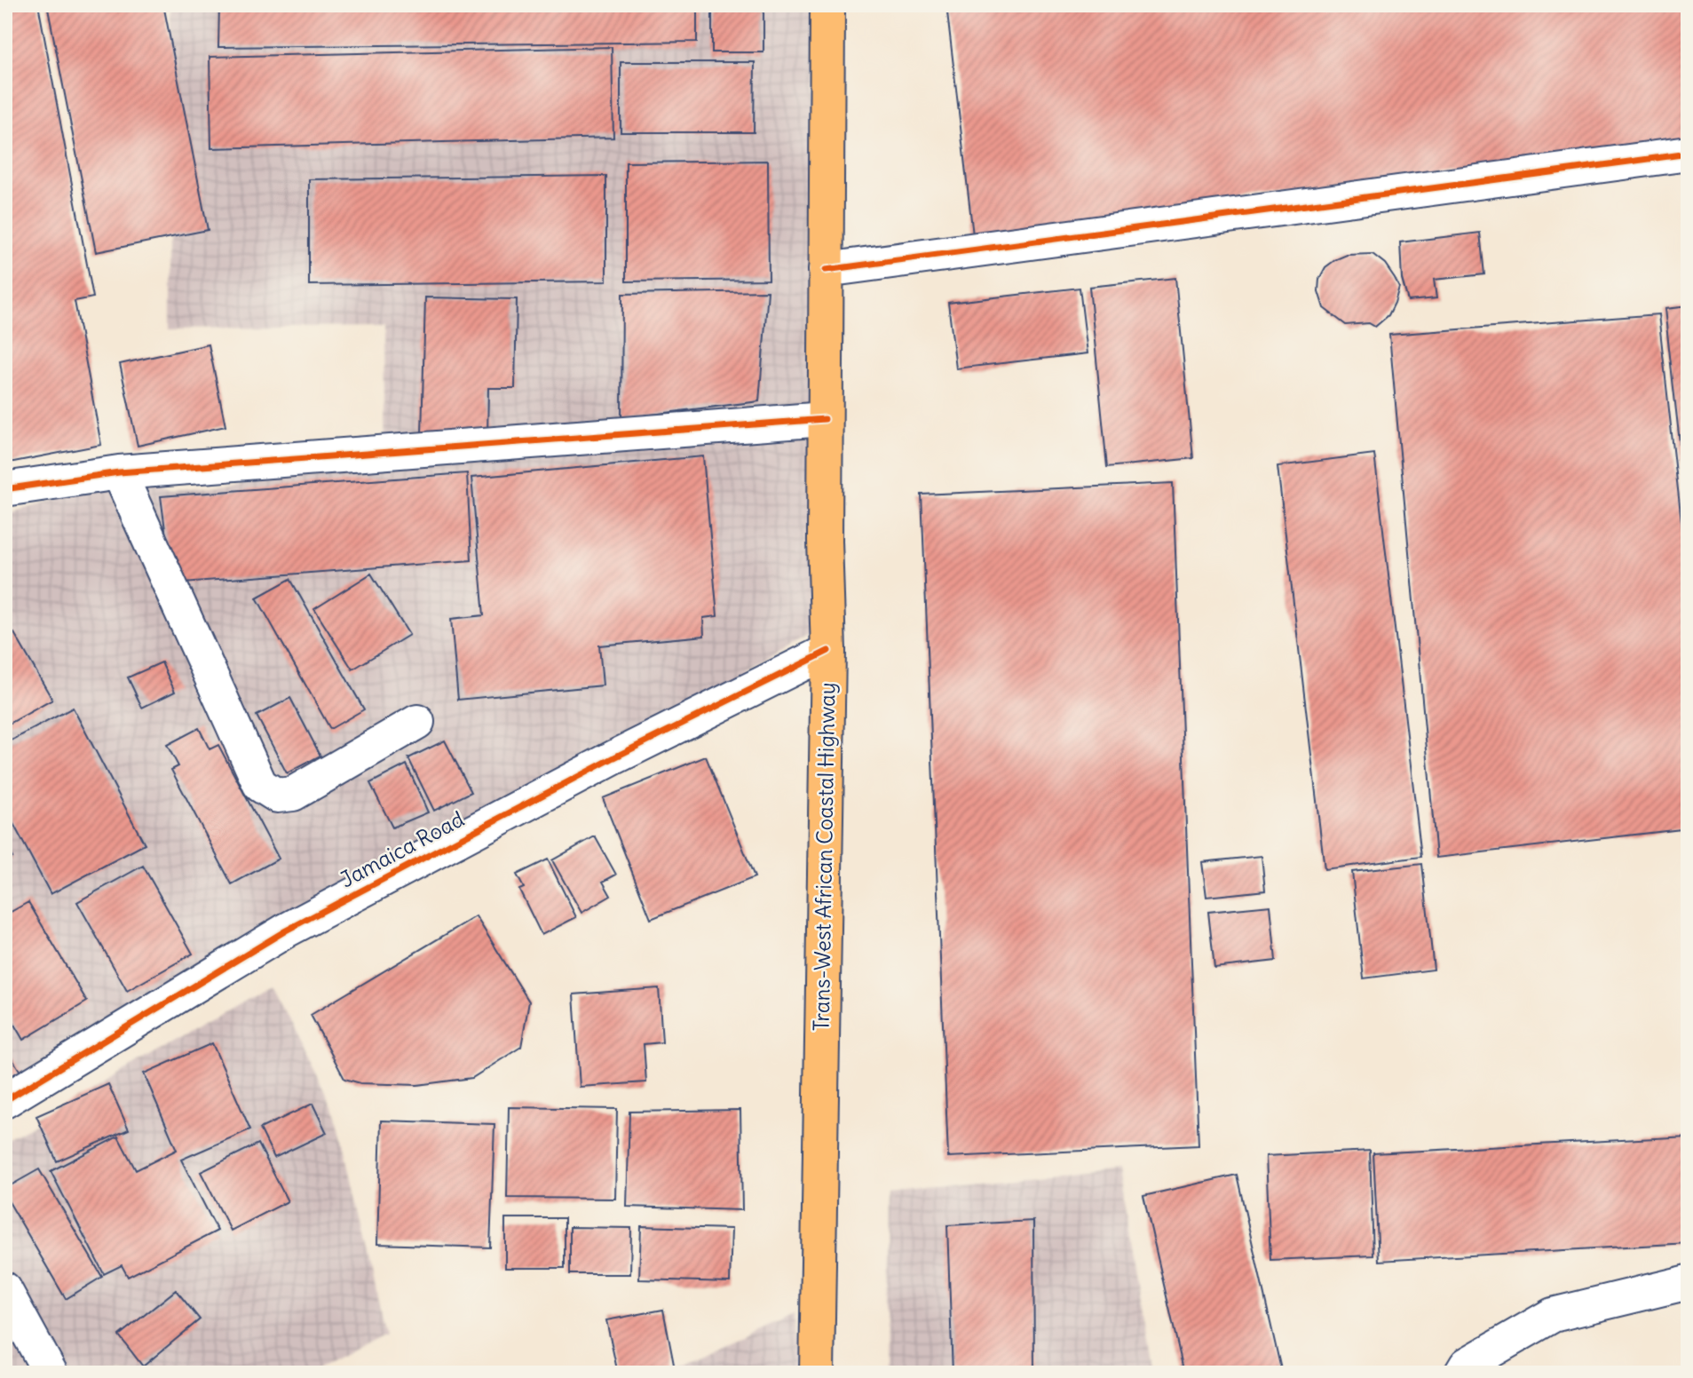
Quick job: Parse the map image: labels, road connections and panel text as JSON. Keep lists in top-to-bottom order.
{
  "streets": {
    "highway": ["Trans-West African Coastal Highway"],
    "street": ["Jamaica Road"]
  },
  "crossings": [
    ["Jamaica Road", "Trans-West African Coastal Highway"]
  ]
}
